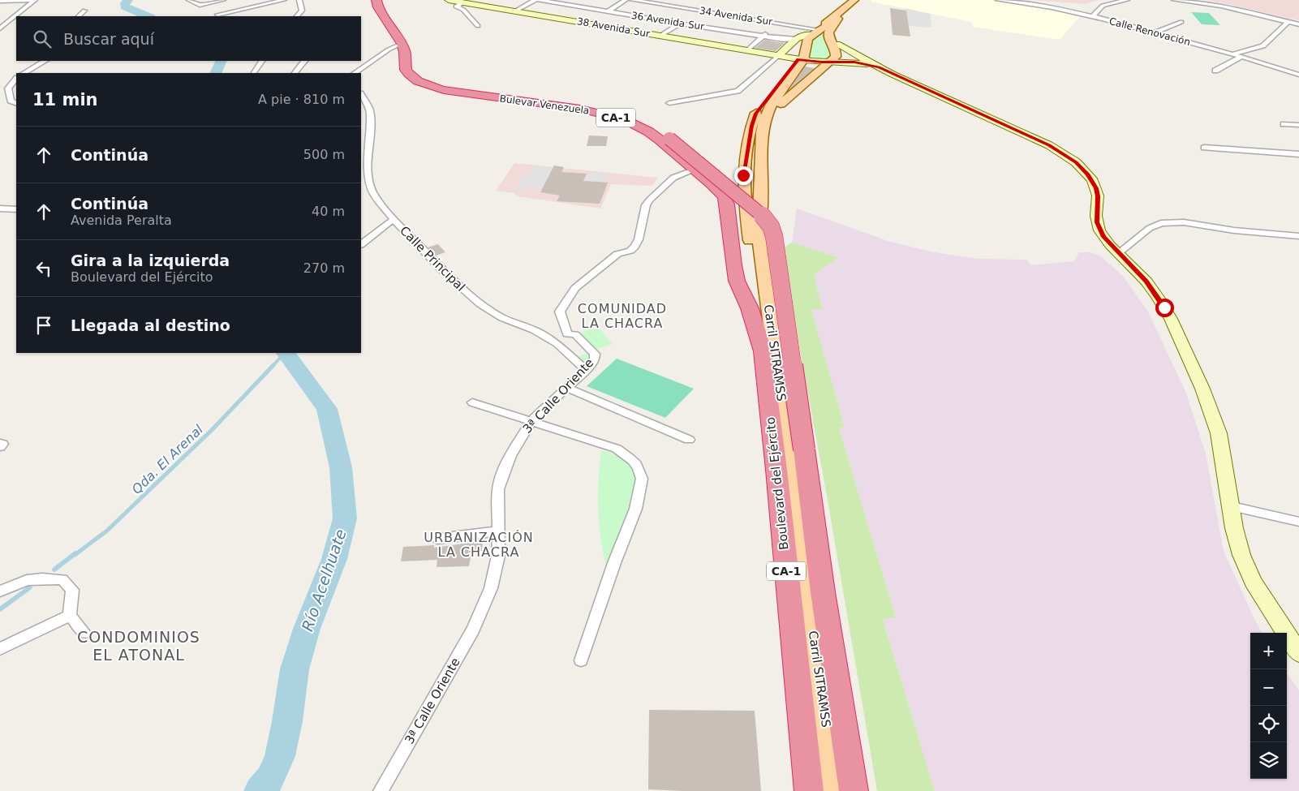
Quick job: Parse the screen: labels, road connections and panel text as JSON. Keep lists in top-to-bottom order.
{
  "streets": {
    "highway": ["Bulevar Venezuela", "CA-1", "Boulevard del Ejército"],
    "main road": ["Carril SITRAMSS"],
    "street": [
      "34 Avenida Sur",
      "36 Avenida Sur",
      "38 Avenida Sur",
      "Calle Renovación",
      "Calle Principal",
      "3ª Calle Oriente"
    ]
  },
  "crossings": [
    ["38 Avenida Sur", "Carril SITRAMSS"],
    ["38 Avenida Sur", "Boulevard del Ejército"],
    ["Bulevar Venezuela", "CA-1"],
    ["Bulevar Venezuela", "3ª Calle Oriente"],
    ["Bulevar Venezuela", "Boulevard del Ejército"],
    ["Calle Principal", "3ª Calle Oriente"],
    ["Carril SITRAMSS", "Boulevard del Ejército"]
  ],
  "districts": ["COMUNIDAD LA CHACRA", "URBANIZACIÓN LA CHACRA", "CONDOMINIOS EL ATONAL"],
  "water": ["Qda. El Arenal", "Río Acelhuate"],
  "page": {
    "search": "Buscar aquí",
    "heading": ["11 min", "A pie · 810 m"],
    "list": [
      ["Continúa", "500 m"],
      ["Continúa", "Avenida Peralta", "40 m"],
      ["Gira a la izquierda", "Boulevard del Ejército", "270 m"],
      "Llegada al destino"
    ],
    "map_buttons": ["+", "−"]
  }
}
